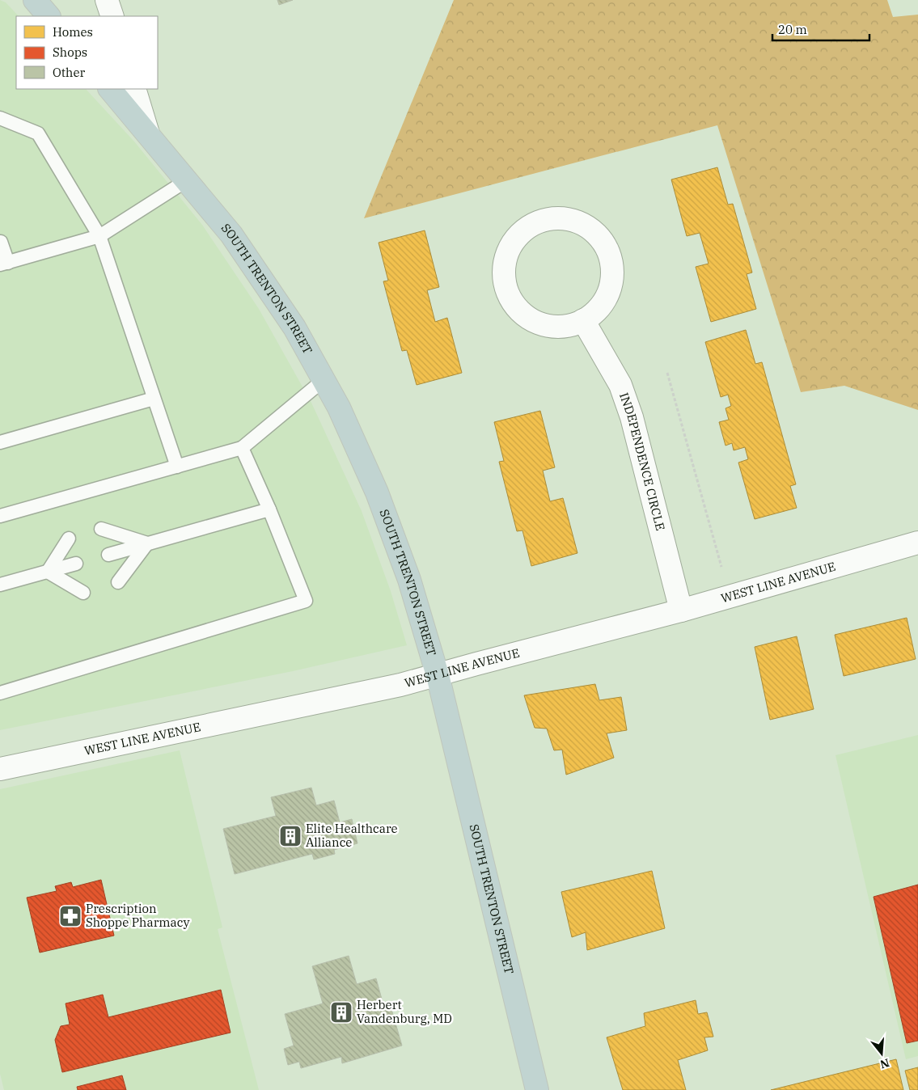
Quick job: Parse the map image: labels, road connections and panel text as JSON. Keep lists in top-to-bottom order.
{
  "streets": {
    "highway": ["SOUTH TRENTON STREET"],
    "street": ["INDEPENDENCE CIRCLE", "WEST LINE AVENUE"]
  },
  "crossings": [
    ["SOUTH TRENTON STREET", "WEST LINE AVENUE"],
    ["INDEPENDENCE CIRCLE", "WEST LINE AVENUE"]
  ],
  "places": {
    "building": ["Elite Healthcare Alliance", "Herbert Vandenburg, MD"],
    "pharmacy": ["Prescription Shoppe Pharmacy"]
  },
  "legend": ["Homes", "Shops", "Other"],
  "scale_bar": "20 m",
  "north": "bottom"
}
